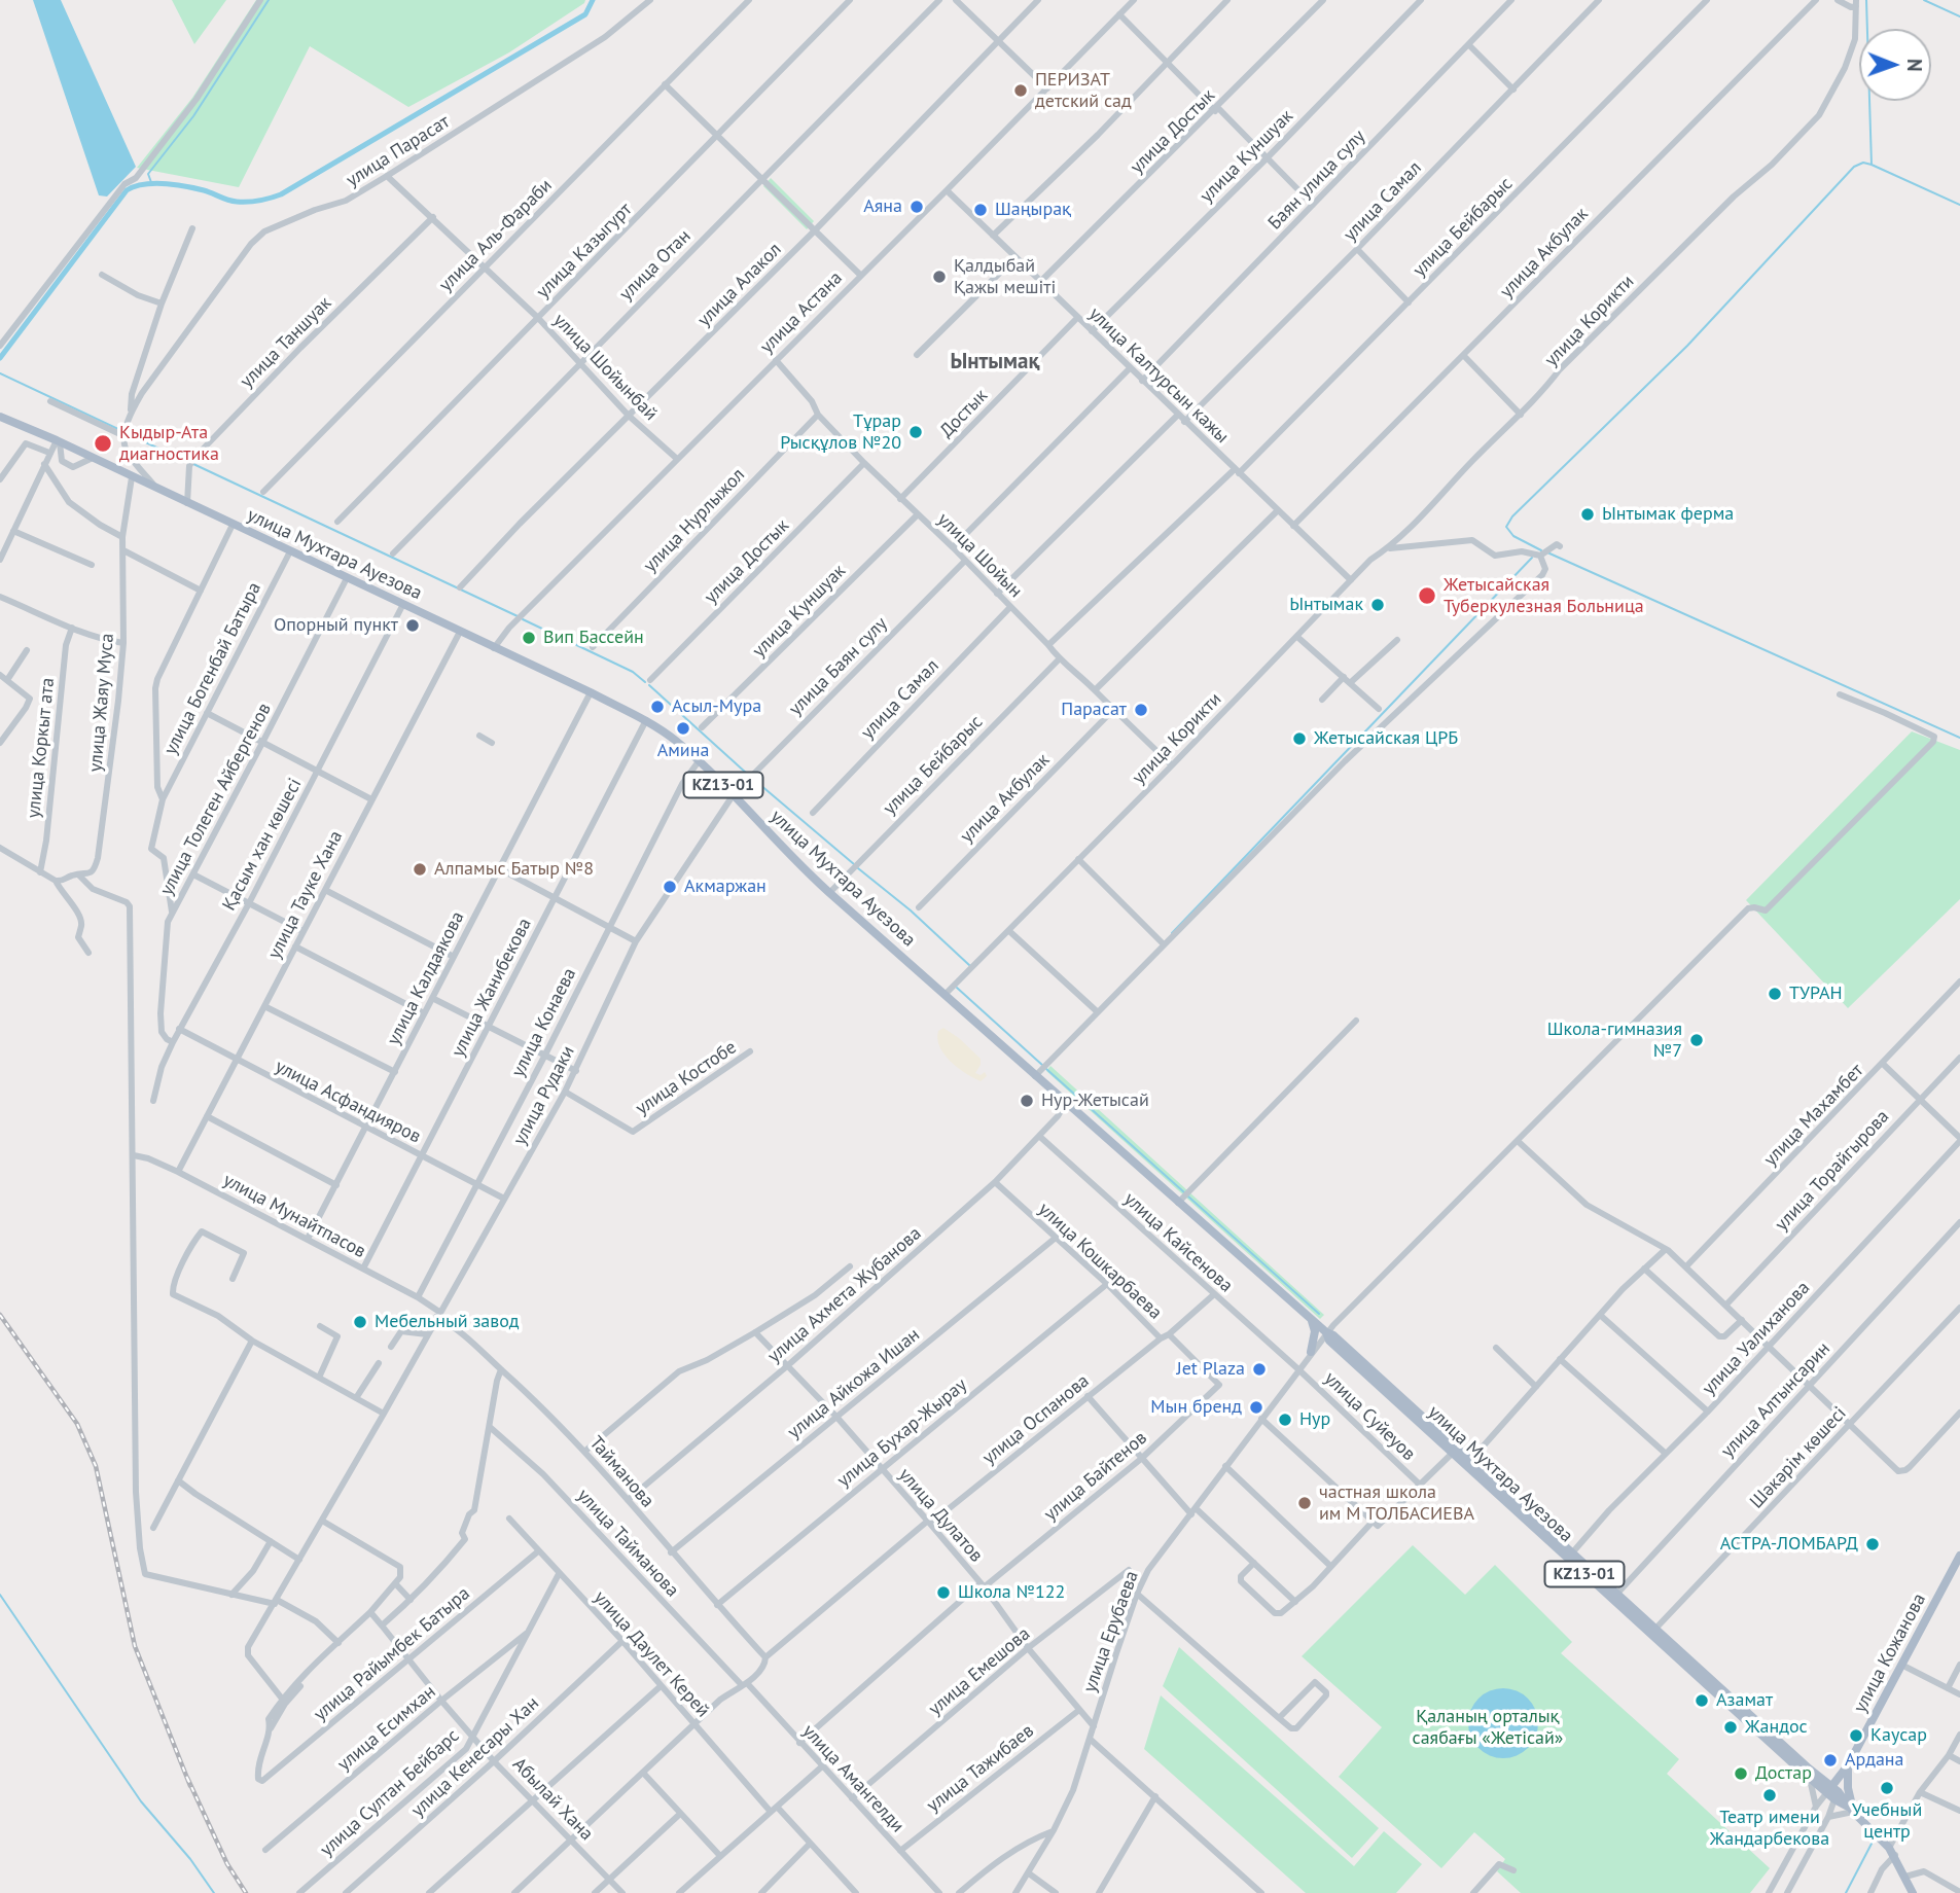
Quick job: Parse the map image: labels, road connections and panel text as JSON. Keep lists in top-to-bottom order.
{
  "streets": {
    "main road": ["улица Мухтара Ауезова", "KZ13-01", "улица Кожанова"],
    "street": [
      "улица Достык",
      "улица Парасат",
      "улица Куншуак",
      "Баян улица сулу",
      "улица Самал",
      "улица Бейбарыс",
      "улица Аль-Фараби",
      "улица Казыгурт",
      "улица Акбулак",
      "улица Отан",
      "улица Алакол",
      "улица Астана",
      "улица Корикти",
      "улица Таншуак",
      "улица Шойынбай",
      "улица Калтурсын кажы",
      "Достык",
      "улица Нурлыжол",
      "улица Шойын",
      "улица Баян сулу",
      "улица Богенбай Батыра",
      "улица Жаяу Муса",
      "улица Коркыт ата",
      "улица Толеген Айбергенов",
      "Қасым хан көшесі",
      "улица Тауке Хана",
      "улица Калдаякова",
      "улица Жанибекова",
      "улица Конаева",
      "улица Костобе",
      "улица Рудаки",
      "улица Асфандияров",
      "улица Махамбет",
      "улица Торайгырова",
      "улица Мунайтпасов",
      "улица Кайсенова",
      "улица Кошкарбаева",
      "улица Ахмета Жубанова",
      "улица Уалиханова",
      "улица Айкожа Ишан",
      "улица Алтынсарин",
      "улица Суйеуов",
      "улица Оспанова",
      "улица Бухар-Жырау",
      "Шәкәрім көшесі",
      "Тайманова",
      "улица Байтенов",
      "улица Дулатов",
      "улица Тайманова",
      "улица Ерубаева",
      "улица Райымбек Батыра",
      "улица Даулет Керей",
      "улица Емешова",
      "улица Есимхан",
      "улица Кенесары Хан",
      "улица Тажибаев",
      "улица Амангелди",
      "улица Султан Бейбарс",
      "Абылай Хана"
    ]
  },
  "crossings": [
    ["улица Достык", "улица Калтурсын кажы"],
    ["улица Достык", "улица Шойын"],
    ["улица Парасат", "улица Шойынбай"],
    ["улица Куншуак", "улица Калтурсын кажы"],
    ["улица Куншуак", "улица Шойын"],
    ["Баян улица сулу", "улица Калтурсын кажы"],
    ["улица Самал", "улица Калтурсын кажы"],
    ["улица Самал", "улица Шойын"],
    ["улица Бейбарыс", "улица Калтурсын кажы"],
    ["улица Бейбарыс", "улица Мухтара Ауезова"],
    ["улица Бейбарыс", "улица Шойын"],
    ["улица Аль-Фараби", "улица Шойынбай"],
    ["улица Казыгурт", "улица Шойынбай"],
    ["улица Акбулак", "улица Калтурсын кажы"],
    ["улица Акбулак", "улица Шойын"],
    ["улица Отан", "улица Шойынбай"],
    ["улица Алакол", "улица Шойынбай"],
    ["улица Астана", "улица Шойынбай"],
    ["улица Астана", "улица Калтурсын кажы"],
    ["улица Астана", "улица Мухтара Ауезова"],
    ["улица Астана", "улица Шойын"],
    ["улица Корикти", "улица Калтурсын кажы"],
    ["улица Корикти", "улица Мухтара Ауезова"],
    ["улица Корикти", "улица Шойын"],
    ["улица Таншуак", "улица Шойынбай"],
    ["улица Таншуак", "улица Мухтара Ауезова"],
    ["улица Калтурсын кажы", "Достык"],
    ["Достык", "улица Шойын"],
    ["улица Нурлыжол", "улица Шойын"],
    ["улица Мухтара Ауезова", "улица Баян сулу"],
    ["улица Мухтара Ауезова", "улица Богенбай Батыра"],
    ["улица Мухтара Ауезова", "улица Жаяу Муса"],
    ["улица Мухтара Ауезова", "улица Толеген Айбергенов"],
    ["улица Мухтара Ауезова", "Қасым хан көшесі"],
    ["улица Мухтара Ауезова", "улица Тауке Хана"],
    ["улица Мухтара Ауезова", "улица Калдаякова"],
    ["улица Мухтара Ауезова", "улица Жанибекова"],
    ["улица Мухтара Ауезова", "улица Конаева"],
    ["улица Мухтара Ауезова", "улица Рудаки"],
    ["улица Мухтара Ауезова", "улица Ахмета Жубанова"],
    ["улица Мухтара Ауезова", "улица Уалиханова"],
    ["улица Мухтара Ауезова", "улица Алтынсарин"],
    ["улица Мухтара Ауезова", "Шәкәрім көшесі"],
    ["улица Мухтара Ауезова", "улица Ерубаева"],
    ["улица Мухтара Ауезова", "улица Кожанова"],
    ["улица Шойын", "улица Баян сулу"],
    ["улица Баян сулу", "улица Рудаки"],
    ["улица Толеген Айбергенов", "Қасым хан көшесі"],
    ["Қасым хан көшесі", "улица Асфандияров"],
    ["улица Тауке Хана", "улица Асфандияров"],
    ["улица Тауке Хана", "улица Мунайтпасов"],
    ["улица Калдаякова", "улица Асфандияров"],
    ["улица Калдаякова", "улица Мунайтпасов"],
    ["улица Жанибекова", "улица Асфандияров"],
    ["улица Жанибекова", "улица Мунайтпасов"],
    ["улица Конаева", "улица Асфандияров"],
    ["улица Конаева", "улица Мунайтпасов"],
    ["улица Костобе", "улица Рудаки"],
    ["улица Рудаки", "улица Асфандияров"],
    ["улица Рудаки", "улица Мунайтпасов"],
    ["улица Рудаки", "Тайманова"],
    ["улица Мунайтпасов", "Тайманова"],
    ["улица Кайсенова", "улица Ахмета Жубанова"],
    ["улица Кайсенова", "улица Суйеуов"],
    ["улица Кайсенова", "улица Ерубаева"],
    ["улица Кошкарбаева", "улица Ахмета Жубанова"],
    ["улица Кошкарбаева", "улица Айкожа Ишан"],
    ["улица Кошкарбаева", "улица Оспанова"],
    ["улица Кошкарбаева", "улица Бухар-Жырау"],
    ["улица Кошкарбаева", "улица Байтенов"],
    ["улица Ахмета Жубанова", "Тайманова"],
    ["улица Ахмета Жубанова", "улица Дулатов"],
    ["улица Айкожа Ишан", "Тайманова"],
    ["улица Айкожа Ишан", "улица Дулатов"],
    ["улица Суйеуов", "улица Ерубаева"],
    ["улица Оспанова", "Тайманова"],
    ["улица Оспанова", "улица Дулатов"],
    ["улица Оспанова", "улица Тайманова"],
    ["улица Оспанова", "улица Амангелди"],
    ["улица Бухар-Жырау", "Тайманова"],
    ["улица Бухар-Жырау", "улица Дулатов"],
    ["улица Байтенов", "улица Дулатов"],
    ["улица Байтенов", "улица Амангелди"],
    ["улица Дулатов", "улица Ерубаева"],
    ["улица Дулатов", "улица Емешова"],
    ["улица Дулатов", "улица Тажибаев"],
    ["улица Тайманова", "улица Амангелди"],
    ["улица Райымбек Батыра", "улица Даулет Керей"],
    ["улица Райымбек Батыра", "Абылай Хана"],
    ["улица Даулет Керей", "улица Кенесары Хан"],
    ["улица Даулет Керей", "улица Султан Бейбарс"],
    ["улица Емешова", "улица Амангелди"],
    ["улица Есимхан", "улица Султан Бейбарс"],
    ["улица Есимхан", "Абылай Хана"],
    ["улица Кенесары Хан", "Абылай Хана"],
    ["улица Тажибаев", "улица Амангелди"],
    ["улица Султан Бейбарс", "Абылай Хана"]
  ],
  "districts": ["Ынтымақ"],
  "parks": ["Қаланың орталық саябағы «Жетісай»"],
  "places": [
    "ПЕРИЗАТ детский сад",
    "Аяна",
    "Шаңырақ",
    "Қалдыбай Қажы мешіті",
    "Тұрар Рысқұлов №20",
    "Кыдыр-Ата диагностика",
    "Ынтымак ферма",
    "Жетысайская Туберкулезная Больница",
    "Ынтымак",
    "Опорный пункт",
    "Вип Бассейн",
    "Асыл-Мура",
    "Парасат",
    "Амина",
    "Жетысайская ЦРБ",
    "Алпамыс Батыр №8",
    "Акмаржан",
    "ТУРАН",
    "Школа-гимназия №7",
    "Нур-Жетысай",
    "Мебельный завод",
    "Jet Plaza",
    "Мын бренд",
    "Нур",
    "частная школа им М ТОЛБАСИЕВА",
    "АСТРА-ЛОМБАРД",
    "Школа №122",
    "Азамат",
    "Жандос",
    "Каусар",
    "Ардана",
    "Достар",
    "Учебный центр",
    "Театр имени Жандарбекова"
  ],
  "north": "right"
}
